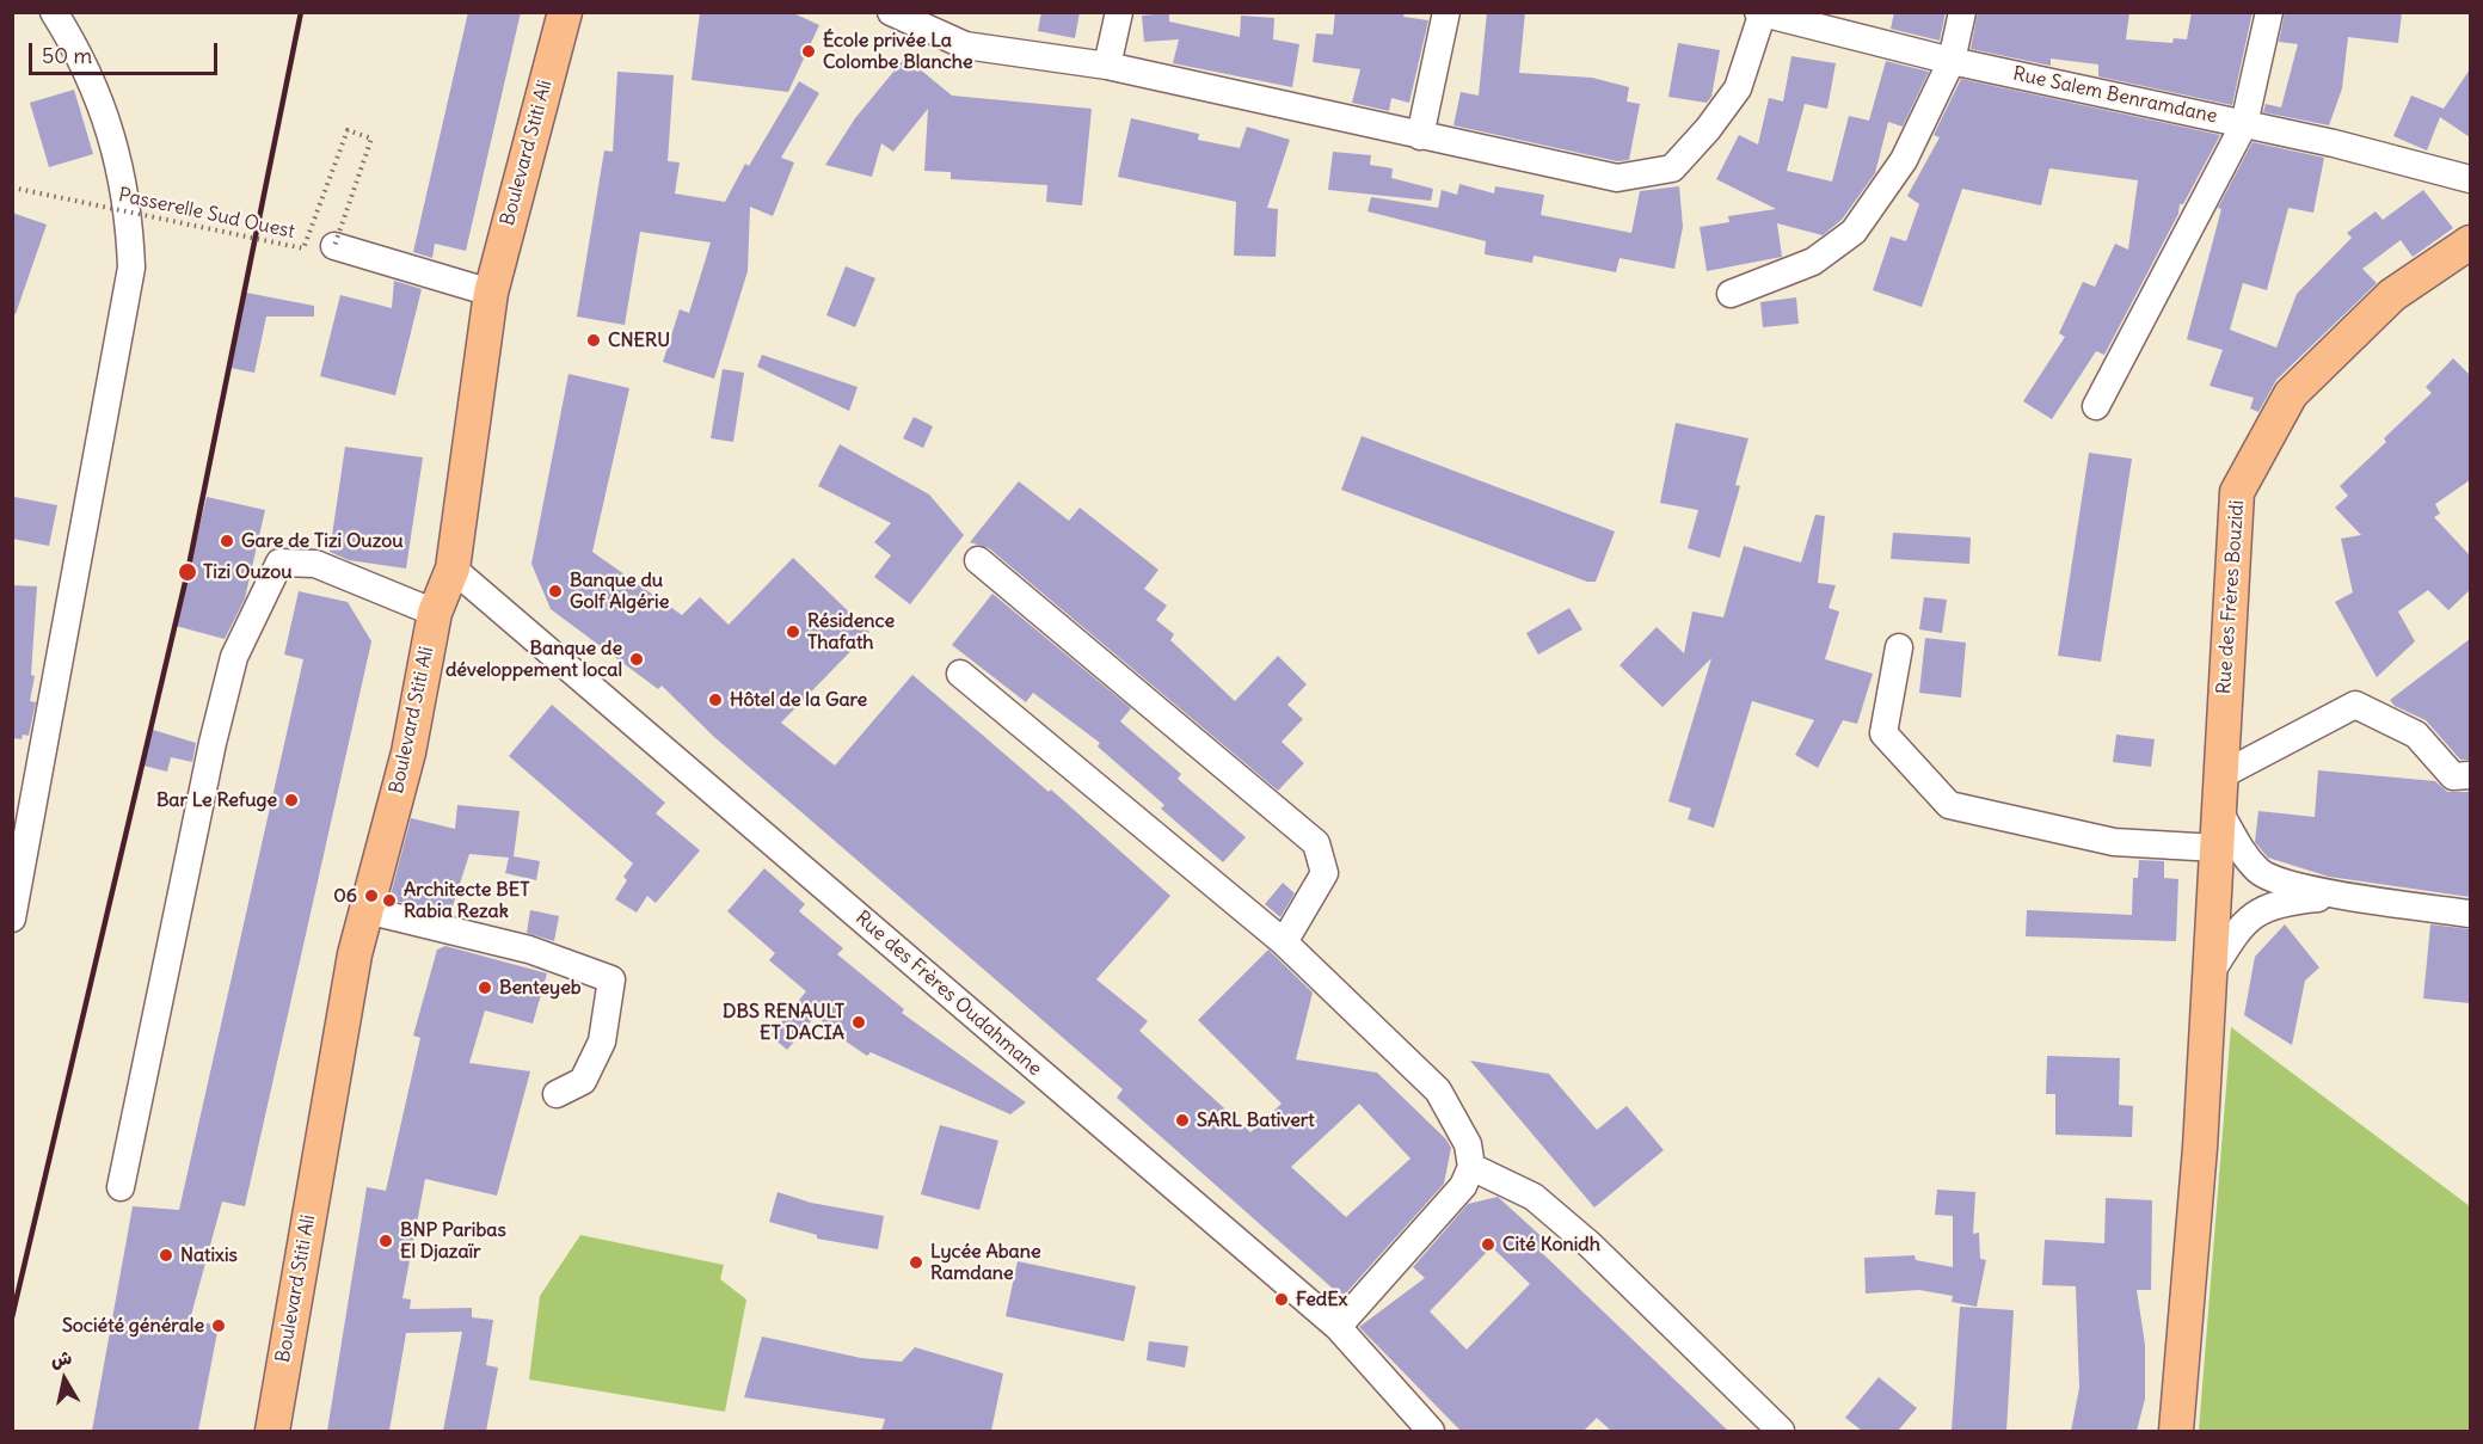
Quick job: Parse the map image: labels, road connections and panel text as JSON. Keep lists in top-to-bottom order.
{
  "streets": {
    "main road": ["Boulevard Stiti Ali", "Rue des Frères Bouzidi"],
    "street": ["Rue Salem Benramdane", "Rue des Frères Oudahmane"],
    "path": ["Passerelle Sud Ouest"]
  },
  "crossings": [
    ["Boulevard Stiti Ali", "Rue des Frères Oudahmane"]
  ],
  "places": [
    "École privée La Colombe Blanche",
    "CNERU",
    "Gare de Tizi Ouzou",
    "Tizi Ouzou",
    "Banque du Golf Algérie",
    "Résidence Thafath",
    "Banque de développement local",
    "Hôtel de la Gare",
    "Bar Le Refuge",
    "06",
    "Architecte BET Rabia Rezak",
    "Benteyeb",
    "DBS RENAULT ET DACIA",
    "SARL Bativert",
    "BNP Paribas El Djazaïr",
    "Cité Konidh",
    "Natixis",
    "Lycée Abane Ramdane",
    "FedEx",
    "Société générale"
  ],
  "scale_bar": "50 m",
  "north": "top"
}
